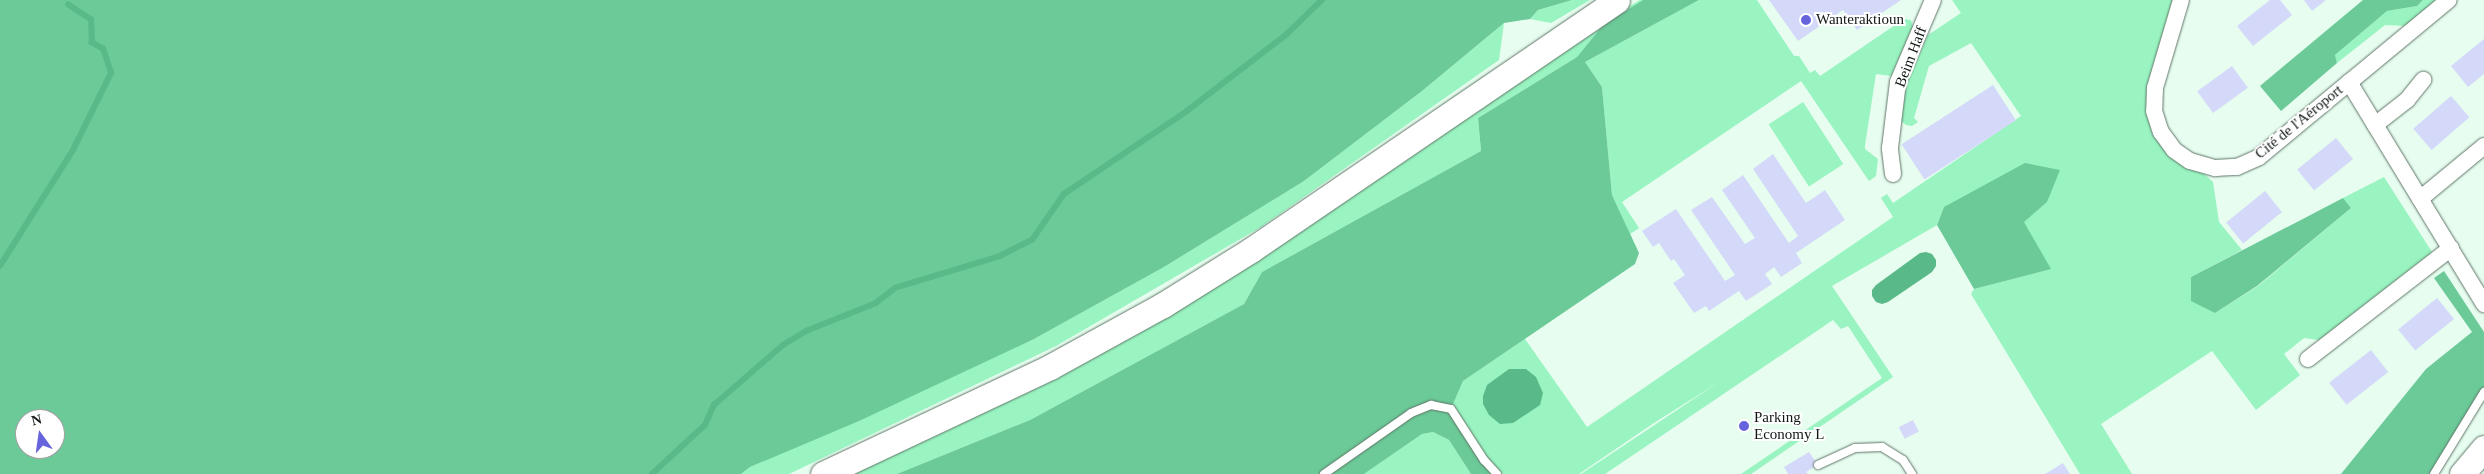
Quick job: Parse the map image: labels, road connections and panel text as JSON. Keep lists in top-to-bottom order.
{
  "streets": {
    "street": ["Beim Haff", "Cité de l'Aéroport"]
  },
  "places": ["Wanteraktioun", "Parking Economy L"],
  "north": "top"
}
